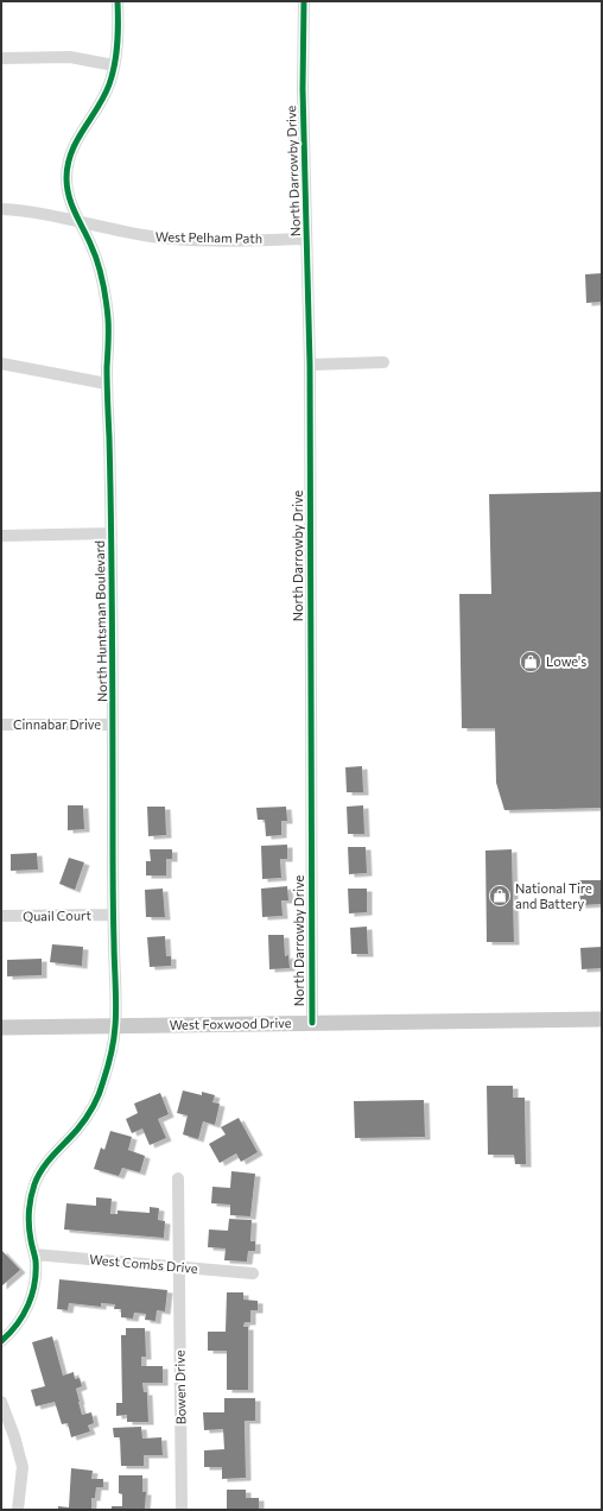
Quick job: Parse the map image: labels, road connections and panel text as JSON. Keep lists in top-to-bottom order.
{
  "streets": {
    "main road": ["West Foxwood Drive"],
    "street": [
      "North Darrowby Drive",
      "West Pelham Path",
      "North Huntsman Boulevard",
      "Cinnabar Drive",
      "Quail Court",
      "West Combs Drive",
      "Bowen Drive"
    ]
  },
  "crossings": [
    ["North Darrowby Drive", "West Pelham Path"],
    ["North Darrowby Drive", "West Foxwood Drive"],
    ["West Pelham Path", "North Huntsman Boulevard"],
    ["North Huntsman Boulevard", "Cinnabar Drive"],
    ["North Huntsman Boulevard", "Quail Court"],
    ["North Huntsman Boulevard", "West Foxwood Drive"],
    ["North Huntsman Boulevard", "West Combs Drive"],
    ["West Combs Drive", "Bowen Drive"]
  ],
  "places": {
    "shop": ["Lowe's", "National Tire and Battery"]
  }
}
